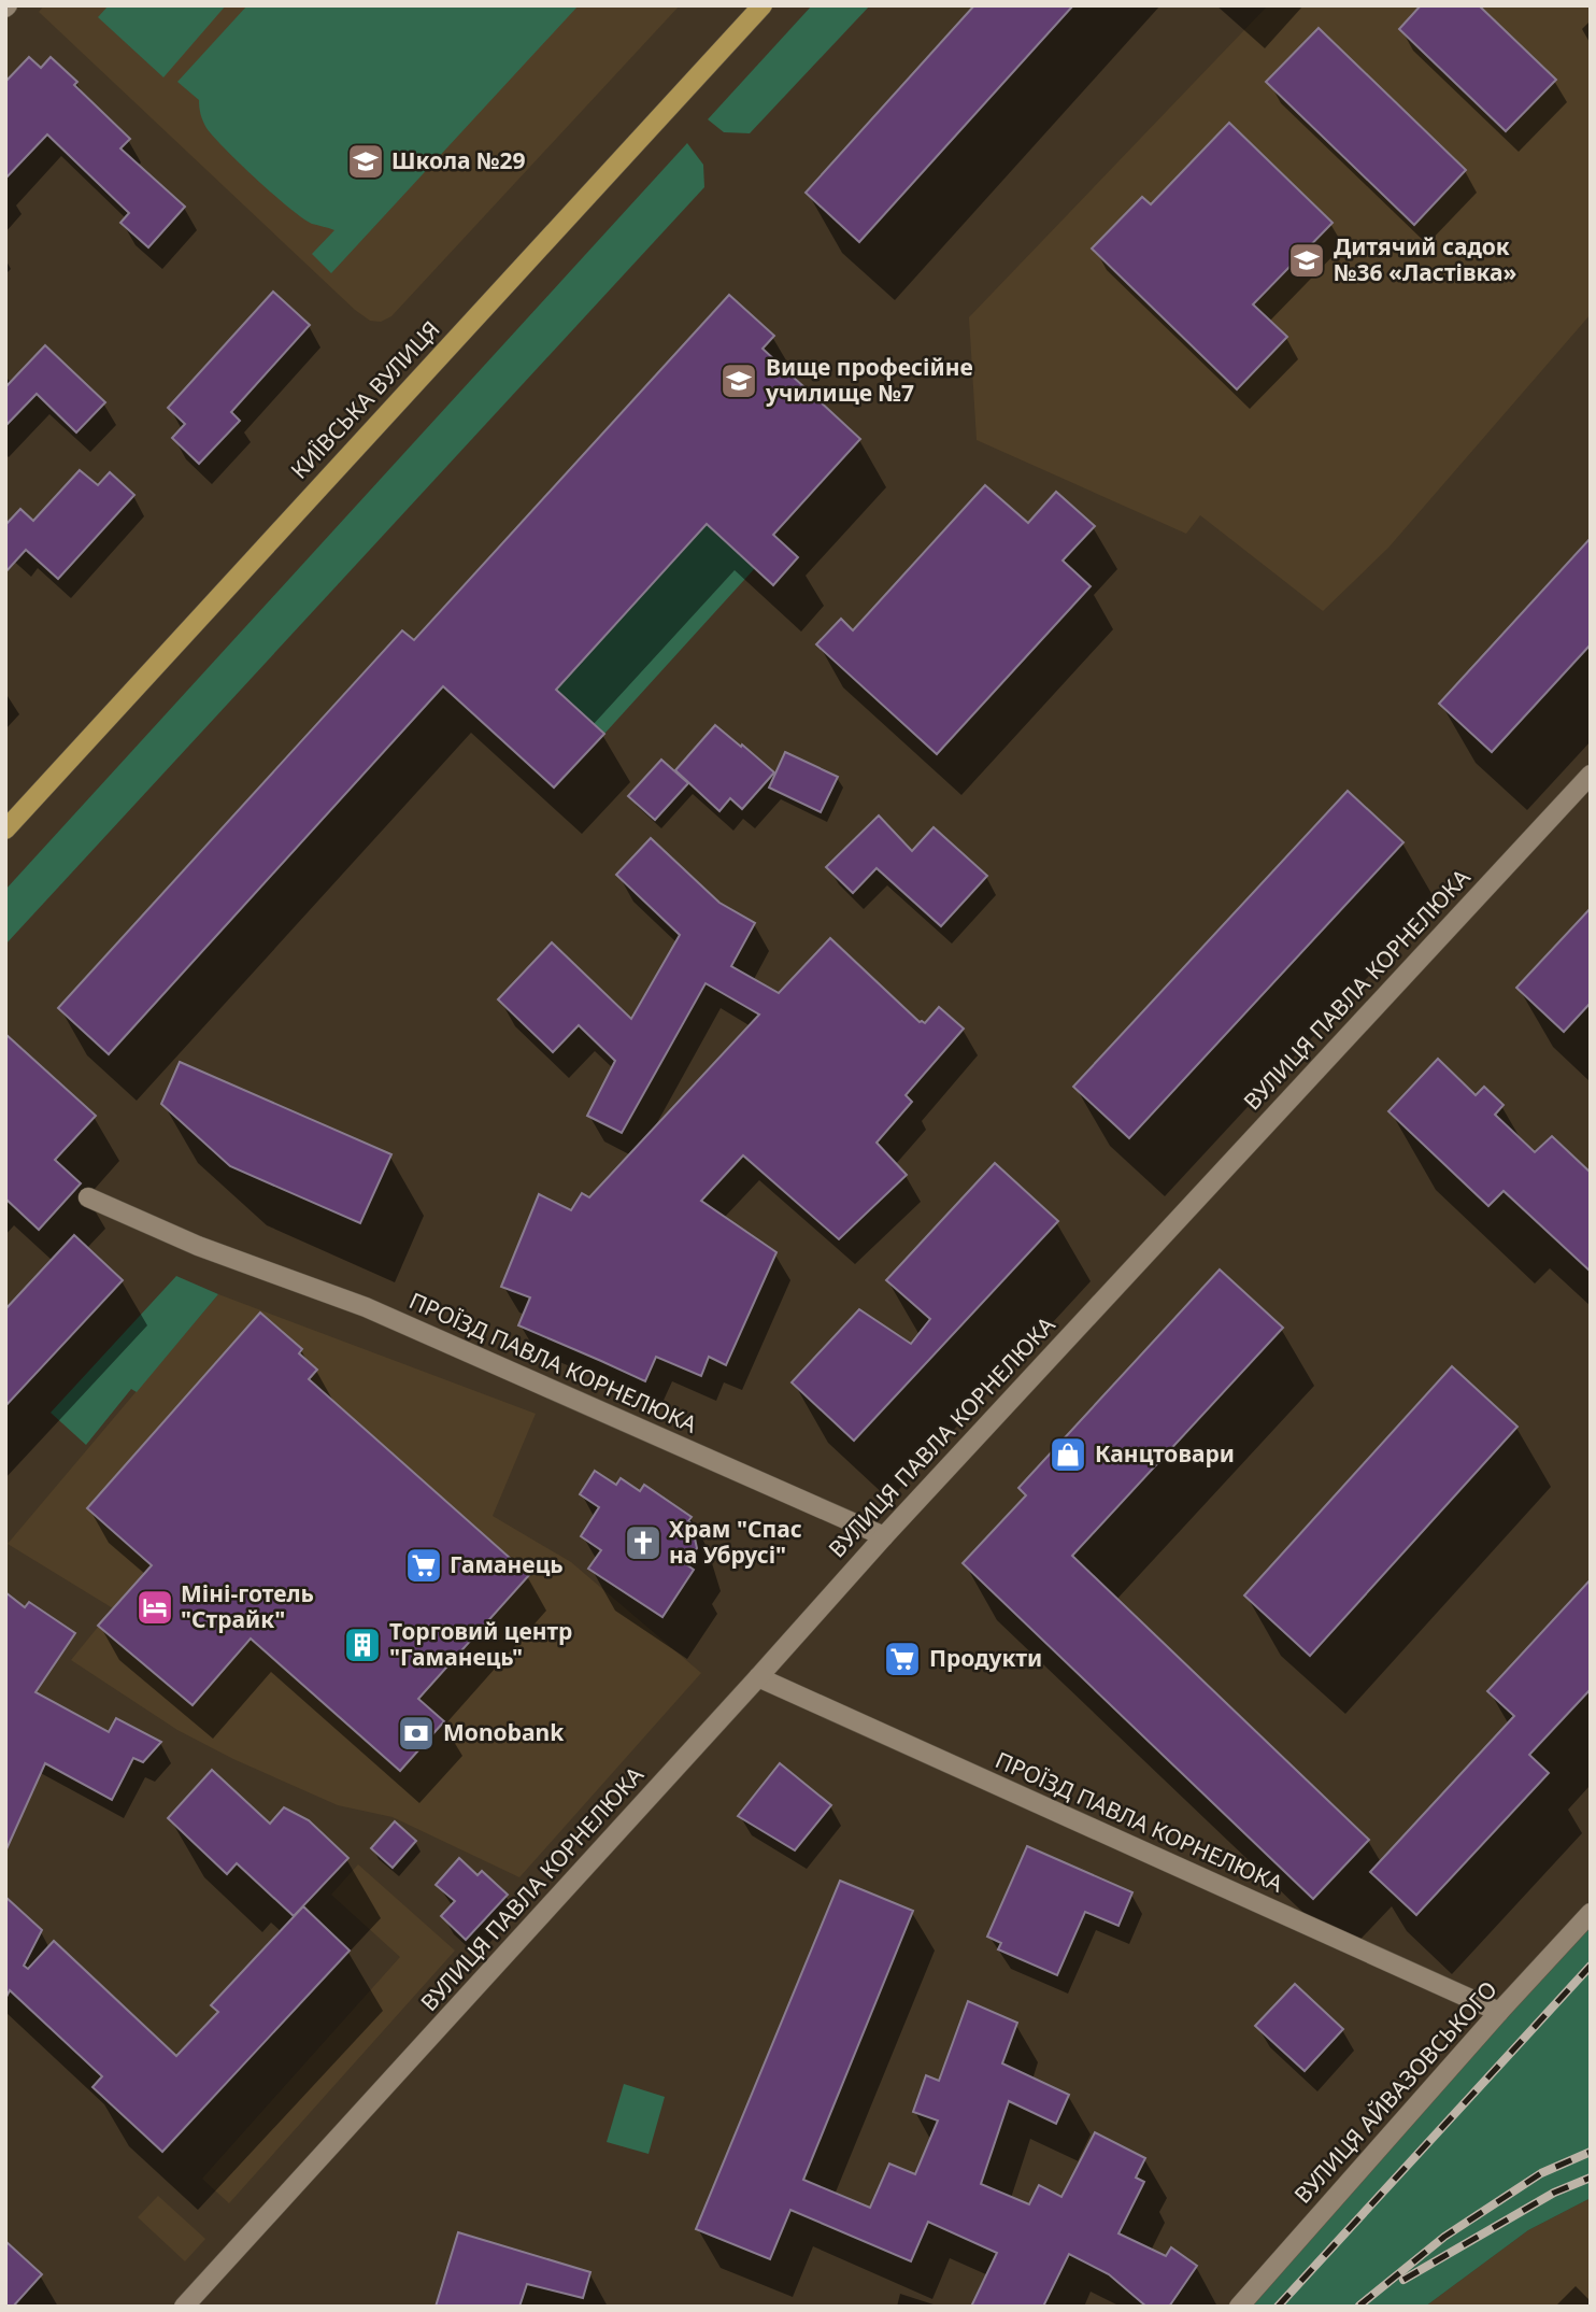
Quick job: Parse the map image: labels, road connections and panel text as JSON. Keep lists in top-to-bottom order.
{
  "streets": {
    "main road": ["КИЇВСЬКА ВУЛИЦЯ"],
    "street": ["ВУЛИЦЯ ПАВЛА КОРНЕЛЮКА", "ПРОЇЗД ПАВЛА КОРНЕЛЮКА", "ВУЛИЦЯ АЙВАЗОВСЬКОГО"]
  },
  "crossings": [
    ["ВУЛИЦЯ ПАВЛА КОРНЕЛЮКА", "ПРОЇЗД ПАВЛА КОРНЕЛЮКА"],
    ["ПРОЇЗД ПАВЛА КОРНЕЛЮКА", "ВУЛИЦЯ АЙВАЗОВСЬКОГО"]
  ],
  "places": {
    "school or university": ["Школа №29", "Дитячий садок №36 «Ластівка»", "Вище професійне училище №7"],
    "shop": ["Канцтовари"],
    "church": ["Храм \"Спас на Убрусі\""],
    "supermarket": ["Гаманець", "Продукти"],
    "hotel": ["Міні-готель \"Страйк\""],
    "building": ["Торговий центр \"Гаманець\""],
    "bank": ["Monobank"]
  }
}
